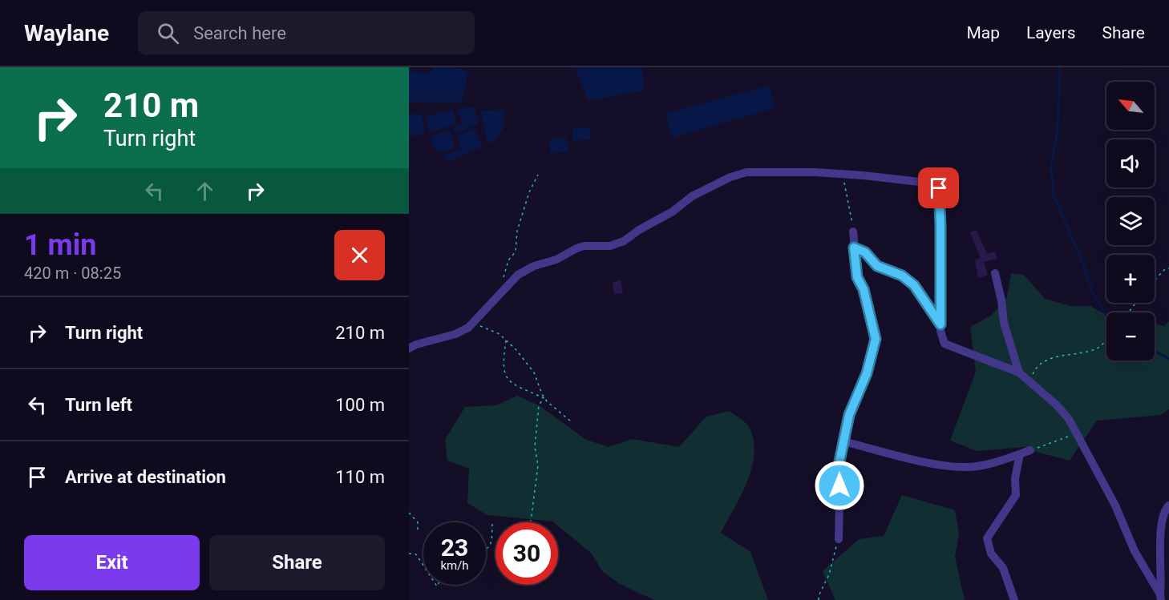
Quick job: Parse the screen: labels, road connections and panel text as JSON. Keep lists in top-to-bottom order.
{
  "north": "top left",
  "page": {
    "header": "Waylane",
    "search": "Search here",
    "nav": ["Map", "Layers", "Share"],
    "turn": ["210 m", "Turn right"],
    "map_buttons": ["+", "−"],
    "heading": ["1 min", "420 m · 08:25"],
    "list": [
      {
        "name": "Turn right",
        "value": "210 m"
      },
      {
        "name": "Turn left",
        "value": "100 m"
      },
      {
        "name": "Arrive at destination",
        "value": "110 m"
      }
    ],
    "speed": "23 km/h",
    "limit": "30",
    "buttons": ["Exit", "Share"]
  }
}
